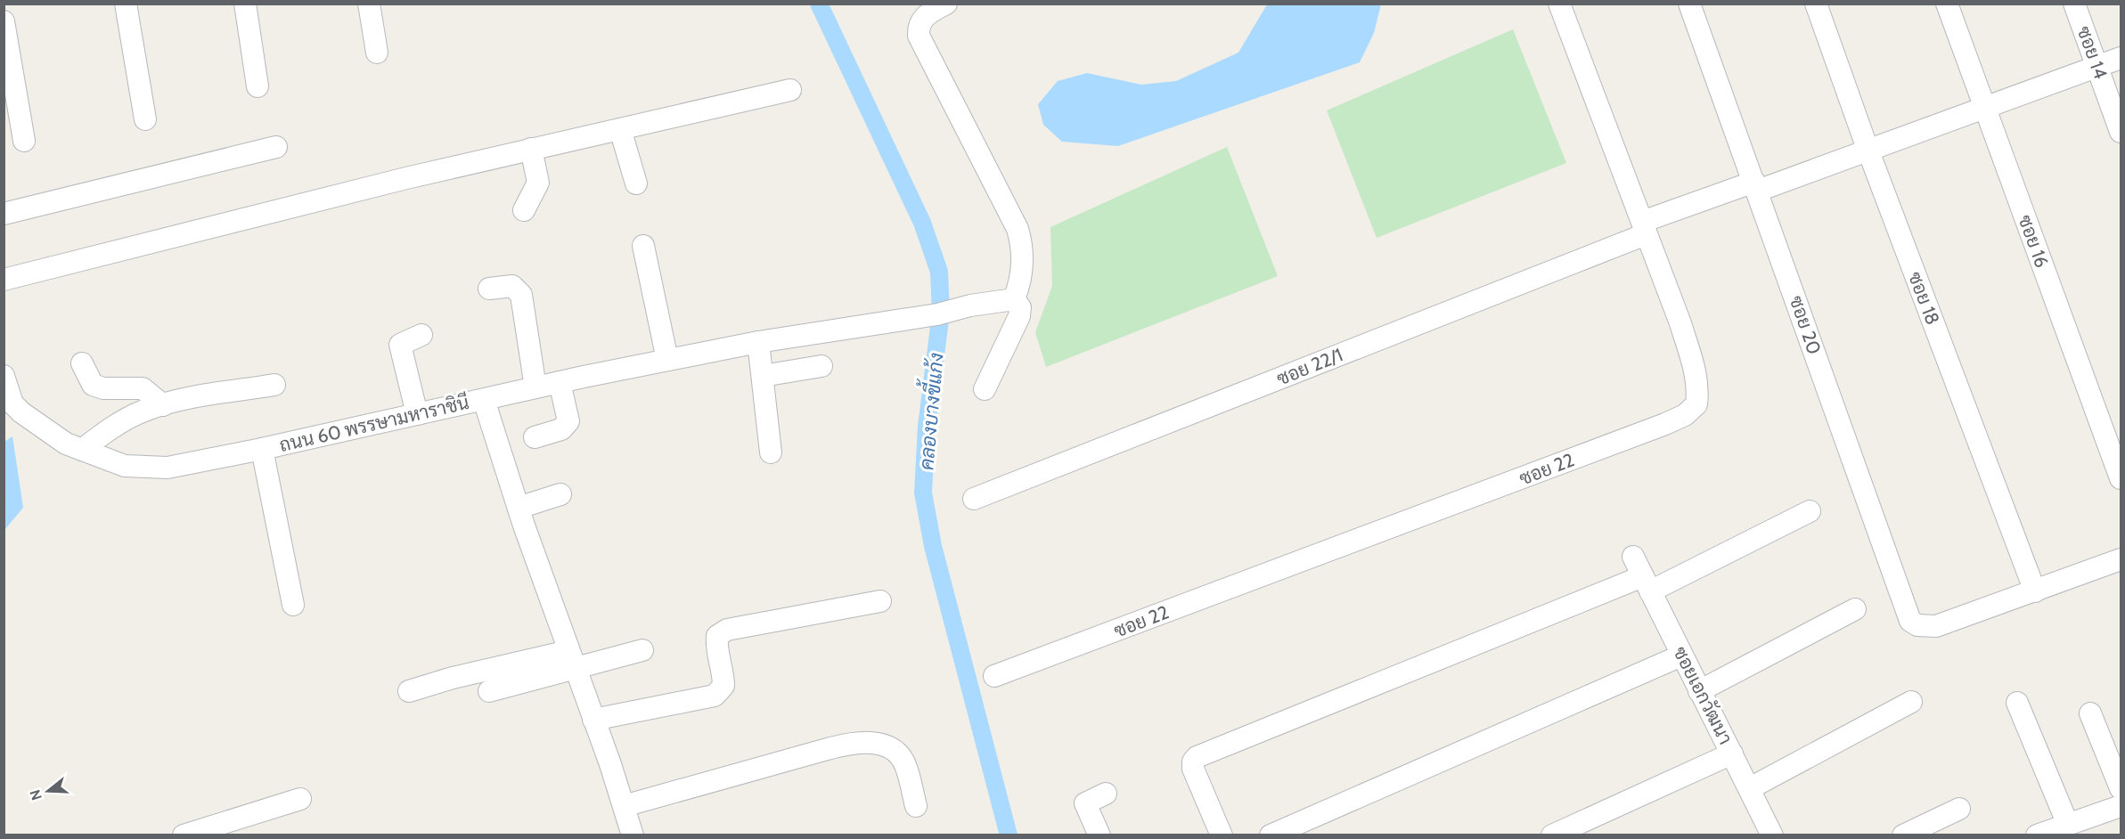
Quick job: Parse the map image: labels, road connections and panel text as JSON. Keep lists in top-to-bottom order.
{
  "streets": {
    "street": [
      "ซอย 14",
      "ซอย 16",
      "ซอย 18",
      "ซอย 20",
      "ซอย 22/1",
      "ถนน 60 พรรษามหาราชินี",
      "ซอย 22",
      "ซอยเอกวัฒนา"
    ]
  },
  "crossings": [
    ["ซอย 14", "ซอย 22/1"],
    ["ซอย 16", "ซอย 22/1"],
    ["ซอย 18", "ซอย 20"],
    ["ซอย 18", "ซอย 22/1"],
    ["ซอย 20", "ซอย 22/1"],
    ["ซอย 22/1", "ซอย 22"]
  ],
  "water": ["คลองบางขี้แก้ง"],
  "north": "left"
}
